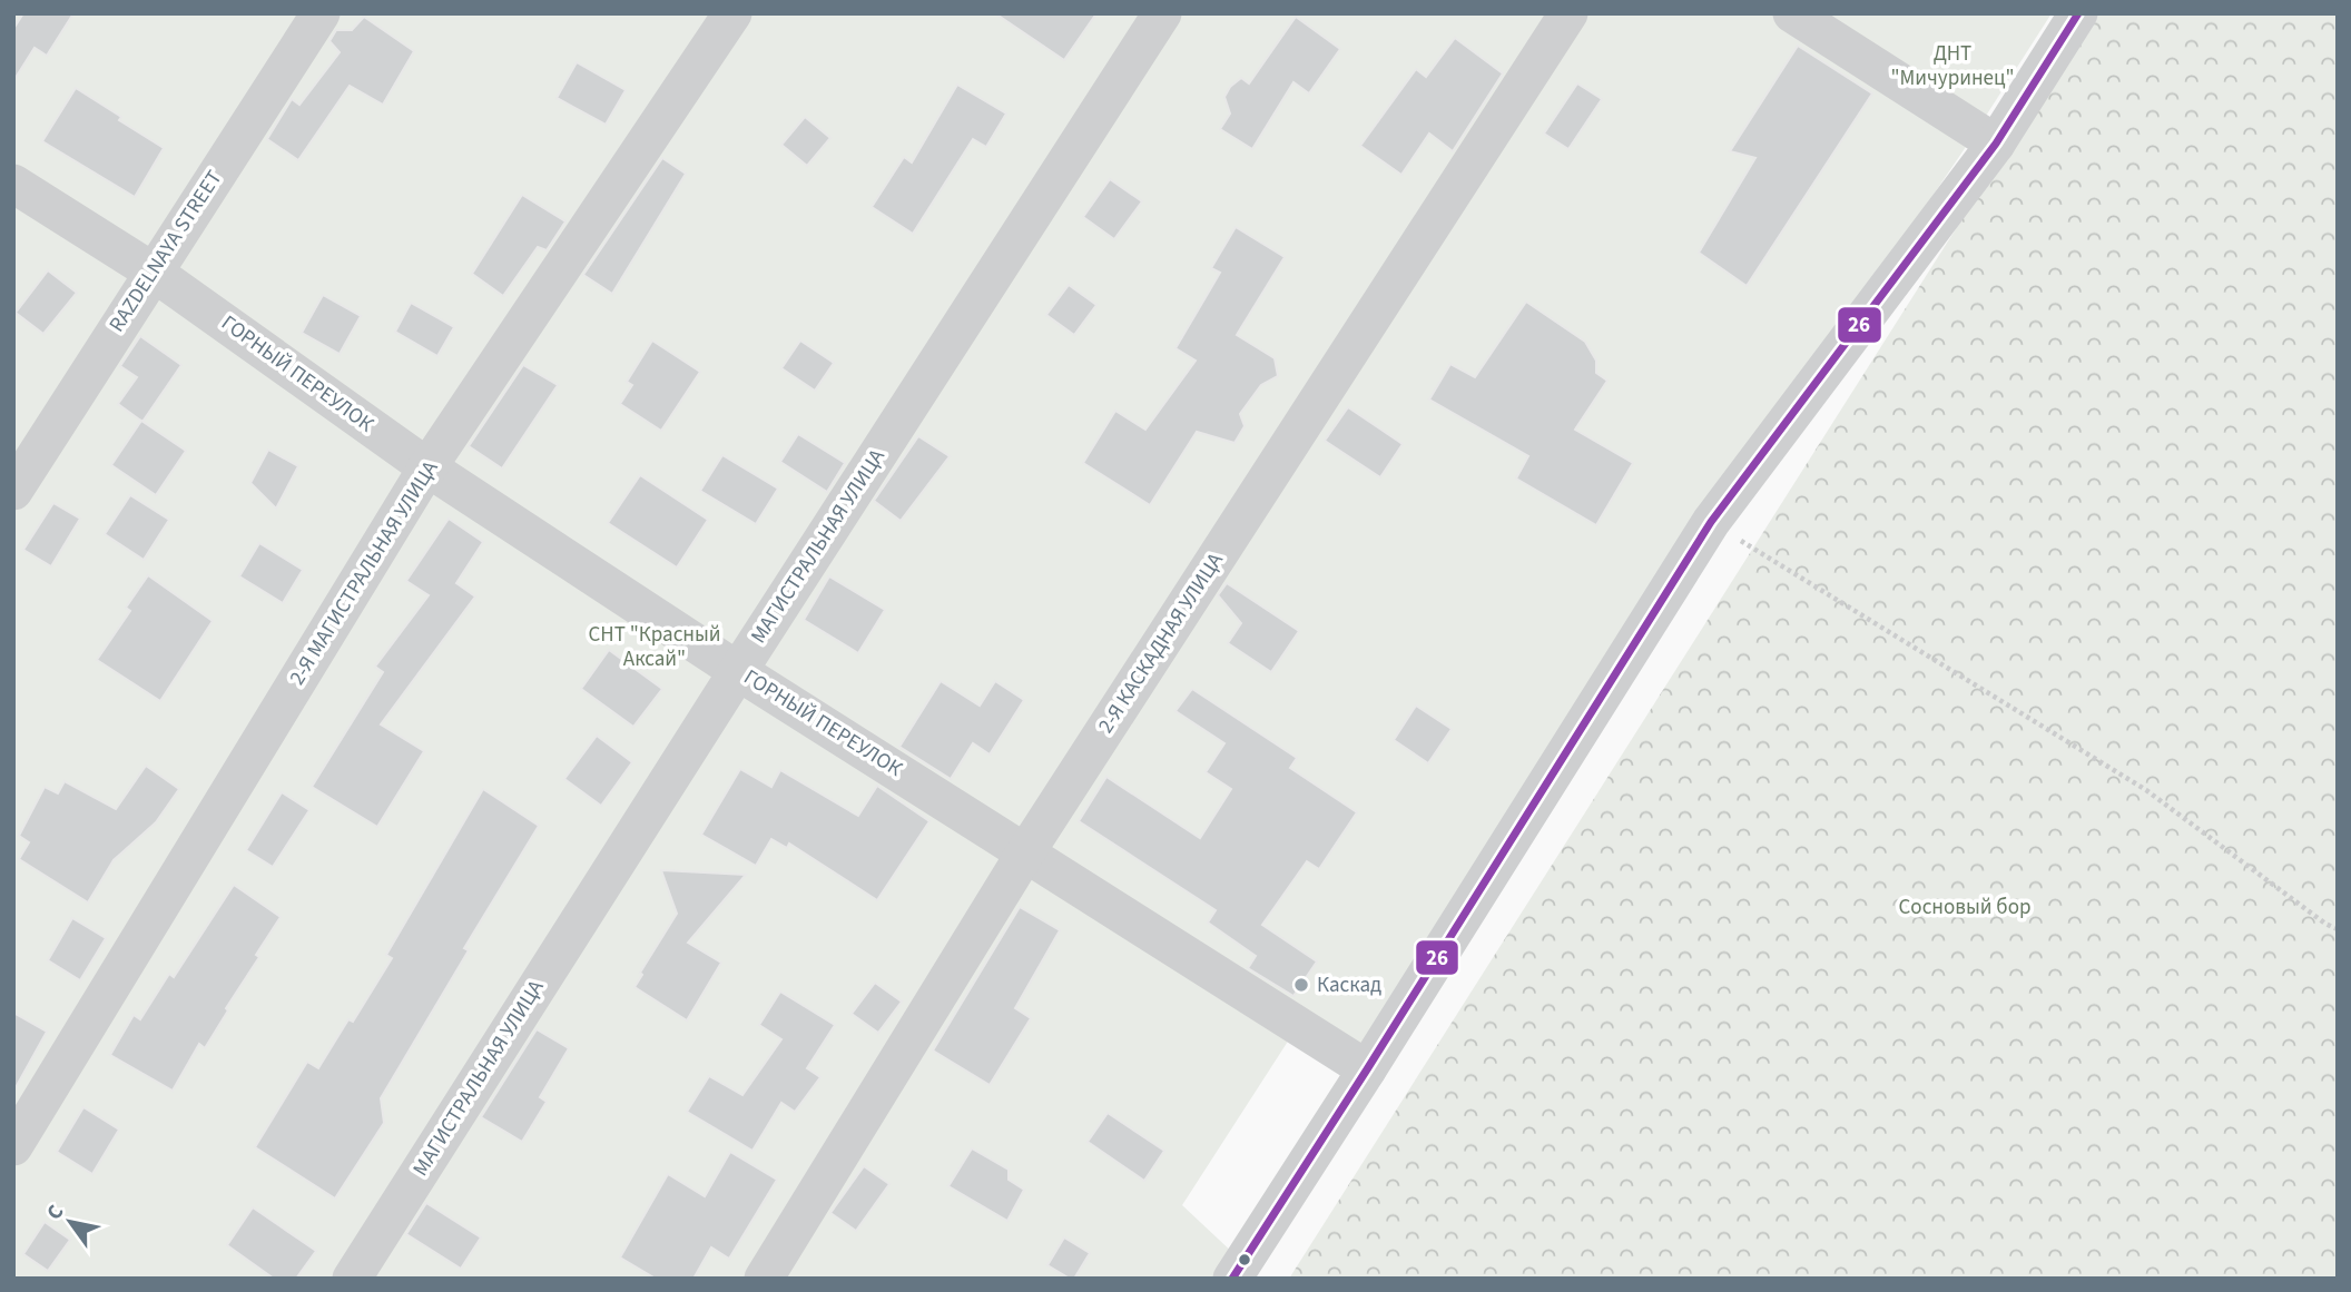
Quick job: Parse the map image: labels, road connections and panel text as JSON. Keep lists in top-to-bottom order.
{
  "streets": {
    "street": [
      "RAZDELNAYA STREET",
      "ГОРНЫЙ ПЕРЕУЛОК",
      "МАГИСТРАЛЬНАЯ УЛИЦА",
      "2-Я МАГИСТРАЛЬНАЯ УЛИЦА",
      "2-Я КАСКАДНАЯ УЛИЦА"
    ]
  },
  "crossings": [
    ["RAZDELNAYA STREET", "ГОРНЫЙ ПЕРЕУЛОК"],
    ["ГОРНЫЙ ПЕРЕУЛОК", "МАГИСТРАЛЬНАЯ УЛИЦА"],
    ["ГОРНЫЙ ПЕРЕУЛОК", "2-Я МАГИСТРАЛЬНАЯ УЛИЦА"],
    ["ГОРНЫЙ ПЕРЕУЛОК", "2-Я КАСКАДНАЯ УЛИЦА"]
  ],
  "parks": ["ДНТ \"Мичуринец\"", "СНТ \"Красный Аксай\"", "Сосновый бор"],
  "places": ["Каскад"],
  "lines": ["transit line 26"],
  "north": "top left"
}
